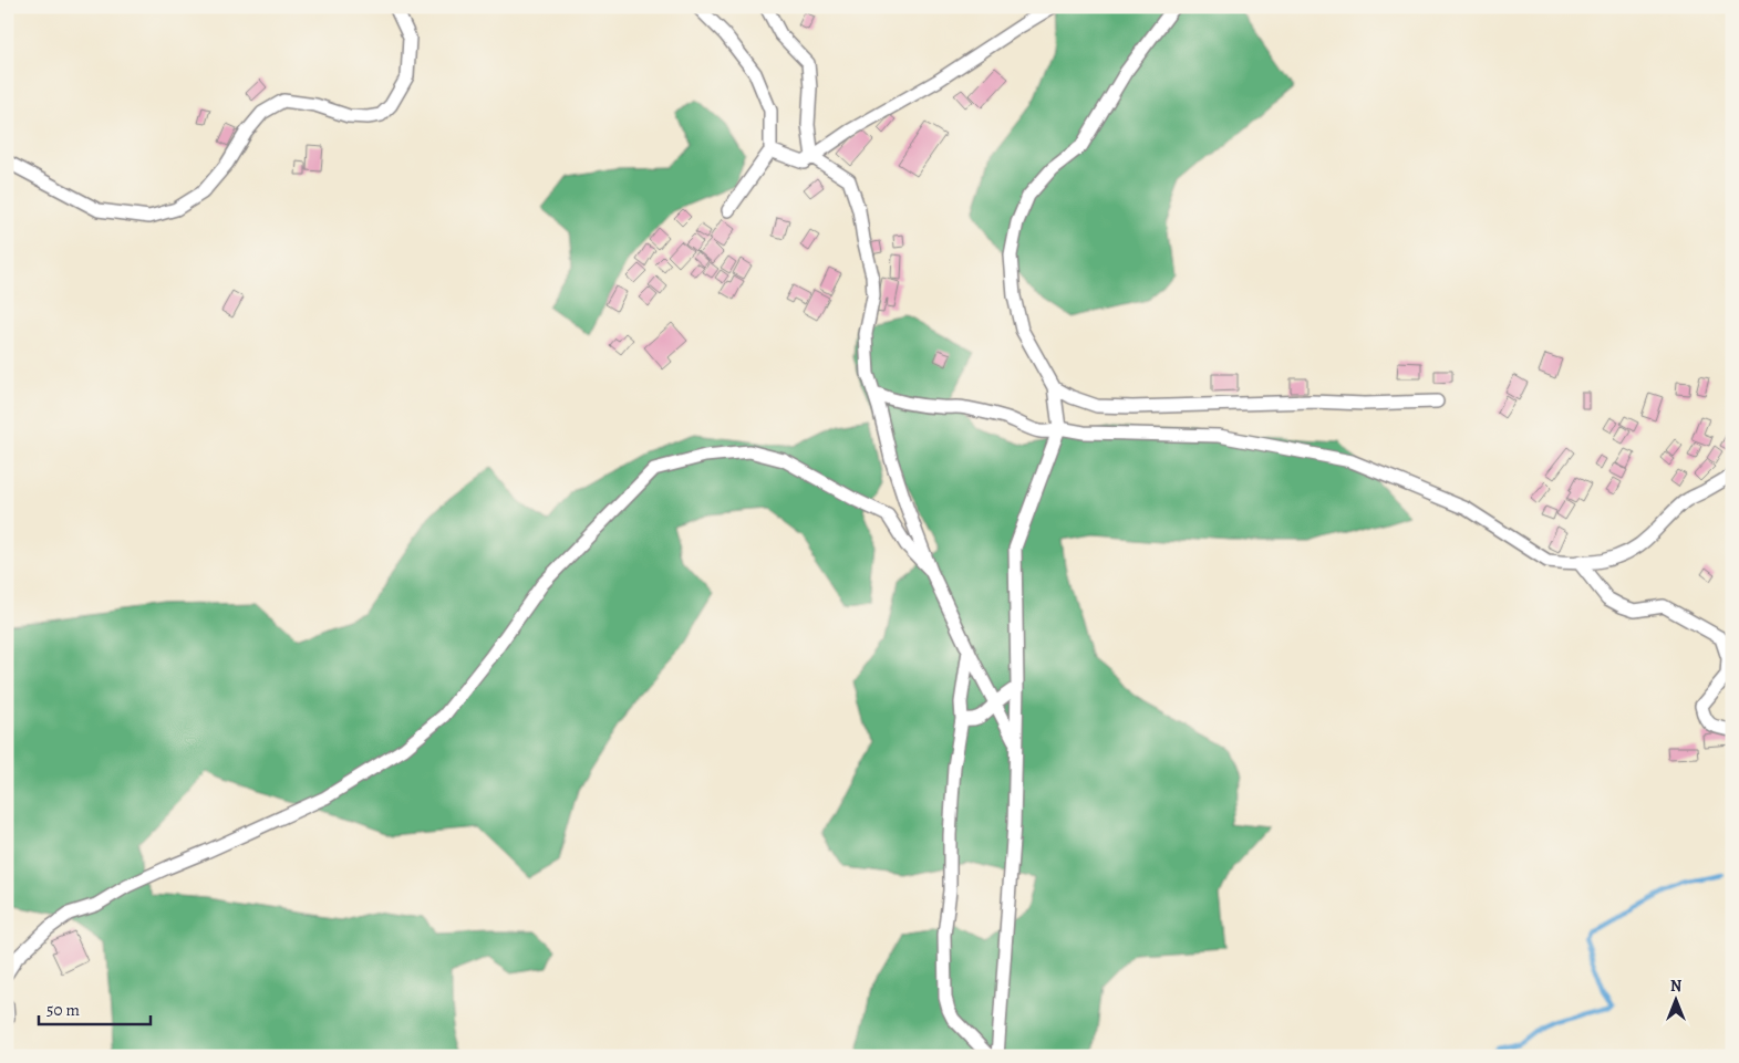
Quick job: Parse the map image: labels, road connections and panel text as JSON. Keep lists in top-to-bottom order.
{
  "scale_bar": "50 m",
  "north": "top"
}
